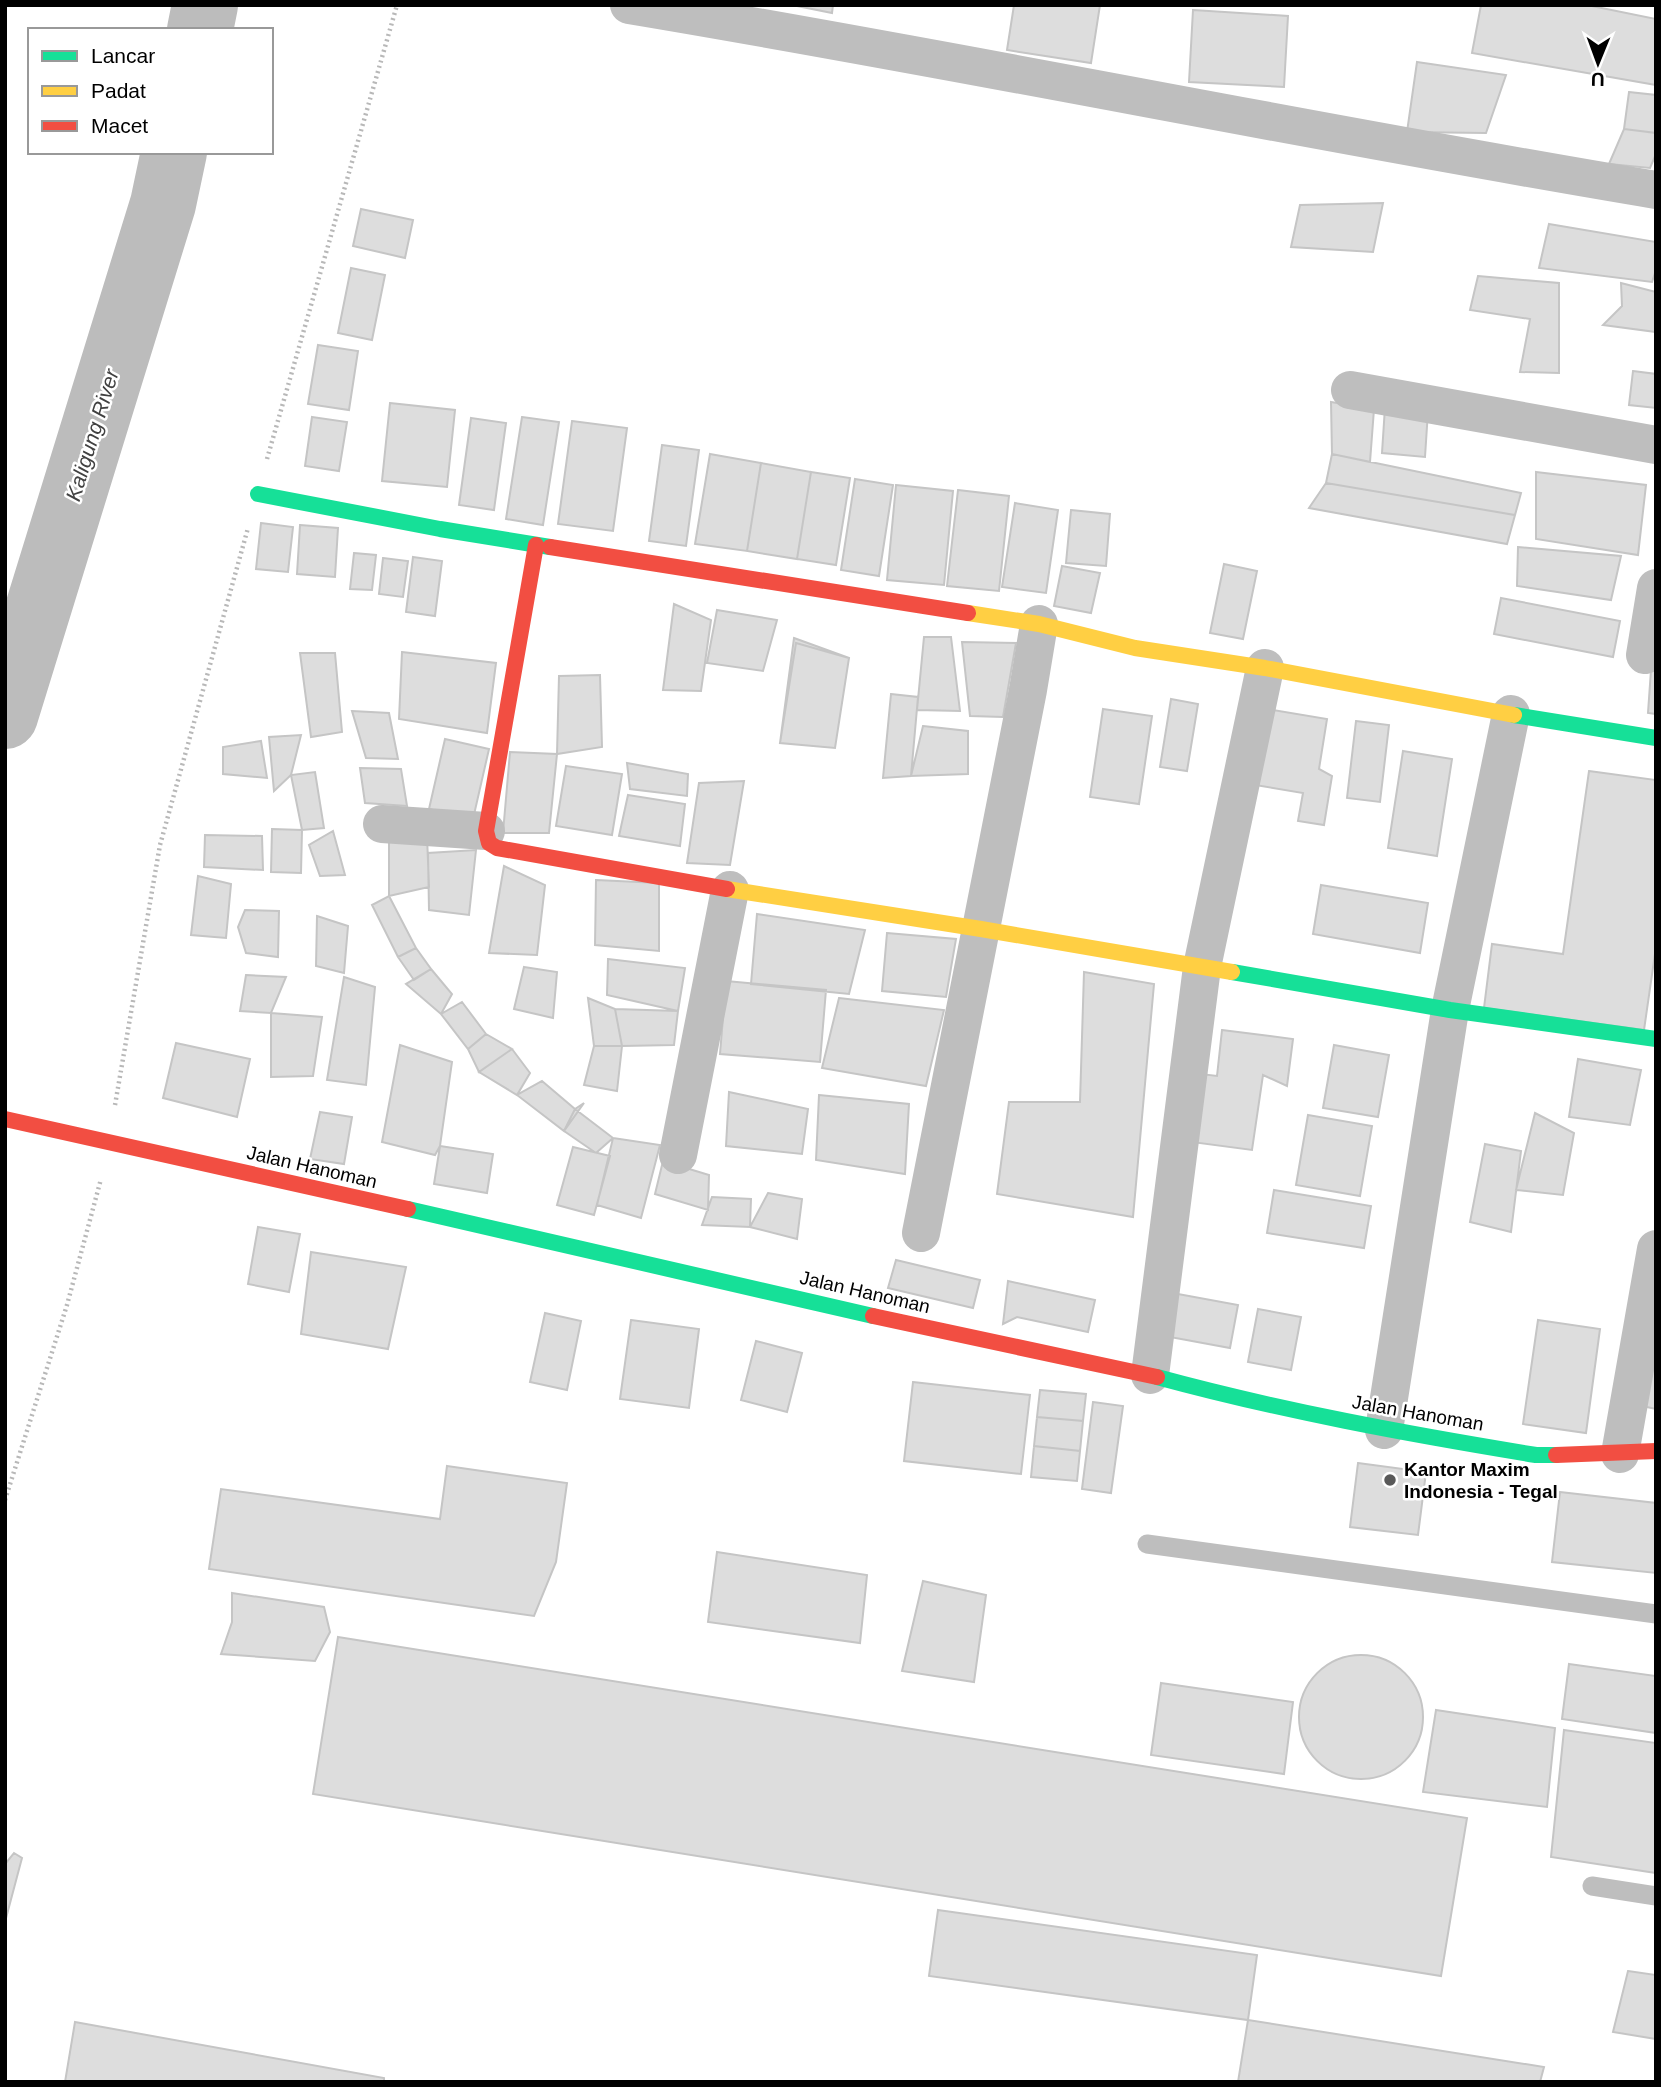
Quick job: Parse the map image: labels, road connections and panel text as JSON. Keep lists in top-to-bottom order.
{
  "streets": {
    "street": ["Jalan Hanoman"]
  },
  "water": ["Kaligung River"],
  "places": ["Kantor Maxim Indonesia - Tegal"],
  "legend": ["Lancar", "Padat", "Macet"],
  "north": "bottom"
}
